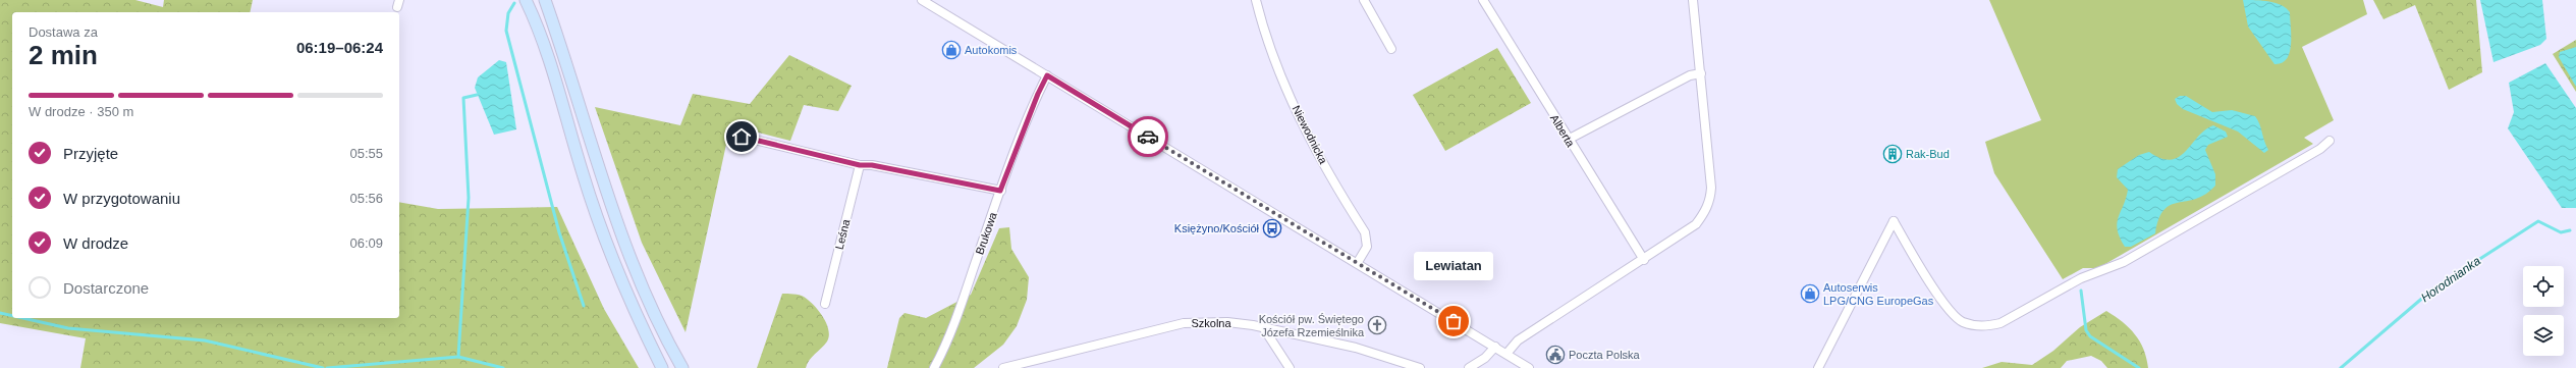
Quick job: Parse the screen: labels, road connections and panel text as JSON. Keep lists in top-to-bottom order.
{
  "streets": {
    "street": [
      "Alberta",
      "Niewodnicka",
      "Brukowa",
      "Leśna",
      "Szkolna"
    ]
  },
  "water": ["Horodnianka"],
  "places": {
    "shop": ["Autokomis", "Autoserwis LPG/CNG EuropeGas"],
    "building": ["Rak-Bud"],
    "bus stop": ["Księżyno/Kościół"],
    "other": ["Lewiatan"],
    "church": ["Kościół pw. Świętego Józefa Rzemieślnika"],
    "public building": ["Poczta Polska"]
  },
  "page": {
    "heading": ["2 min", "Dostawa za", "06:19–06:24"],
    "bar": "W drodze · 350 m",
    "list": [
      ["Przyjęte", "05:55"],
      ["W przygotowaniu", "05:56"],
      ["W drodze", "06:09"],
      "Dostarczone"
    ],
    "bubble": "Lewiatan"
  }
}
